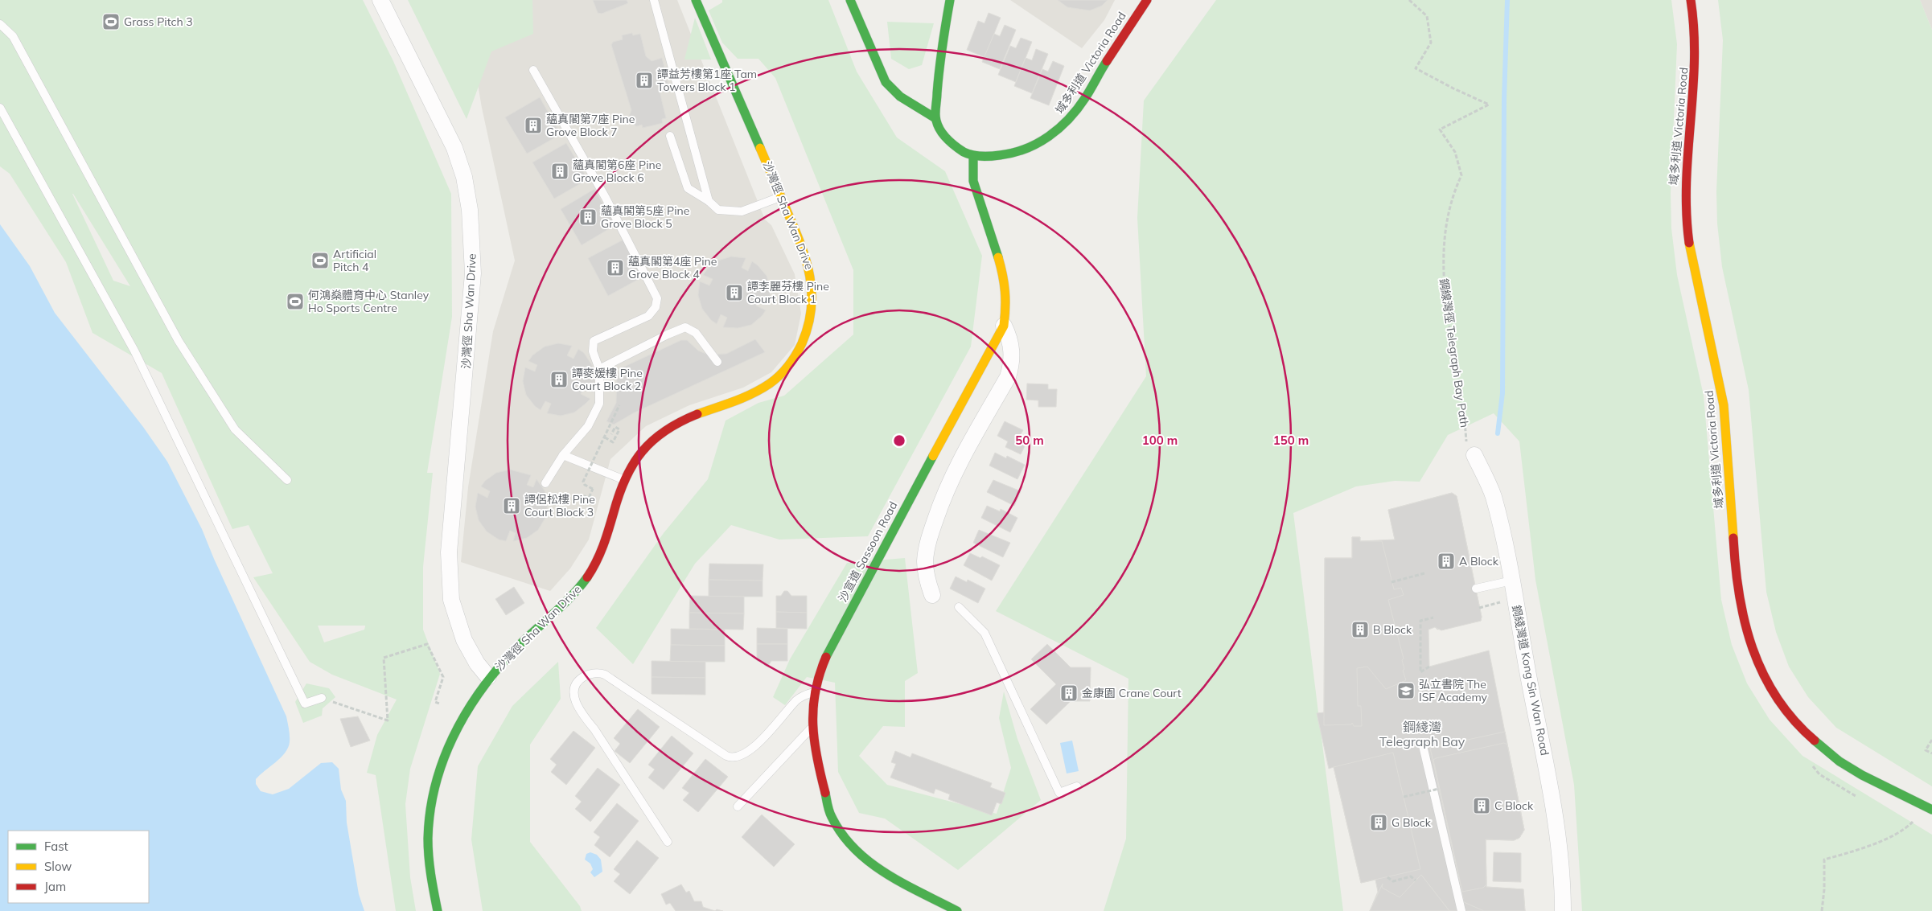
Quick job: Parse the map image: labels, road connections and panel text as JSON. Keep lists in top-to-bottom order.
{
  "streets": {
    "street": [
      "域多利道 Victoria Road",
      "沙灣徑 Sha Wan Drive",
      "沙宣道 Sassoon Road",
      "鋼綫灣道 Kong Sin Wan Road"
    ],
    "path": ["鋼線灣徑 Telegraph Bay Path"]
  },
  "crossings": [
    ["域多利道 Victoria Road", "沙宣道 Sassoon Road"],
    ["鋼線灣徑 Telegraph Bay Path", "鋼綫灣道 Kong Sin Wan Road"]
  ],
  "districts": ["鋼綫灣 Telegraph Bay"],
  "places": {
    "sports": ["Grass Pitch 3", "Artificial Pitch 4", "何鴻燊體育中心 Stanley Ho Sports Centre"],
    "building": [
      "譚益芳樓第1座 Tam Towers Block 1",
      "蘊真閣第7座 Pine Grove Block 7",
      "蘊真閣第6座 Pine Grove Block 6",
      "蘊真閣第5座 Pine Grove Block 5",
      "蘊真閣第4座 Pine Grove Block 4",
      "譚李麗芬樓 Pine Court Block 1",
      "譚麥媛樓 Pine Court Block 2",
      "譚侶松樓 Pine Court Block 3",
      "A Block",
      "B Block",
      "金康園 Crane Court",
      "C Block",
      "G Block"
    ],
    "school or university": ["弘立書院 The ISF Academy"]
  },
  "legend": ["Fast", "Slow", "Jam"],
  "rings": ["50 m", "100 m", "150 m"]
}
